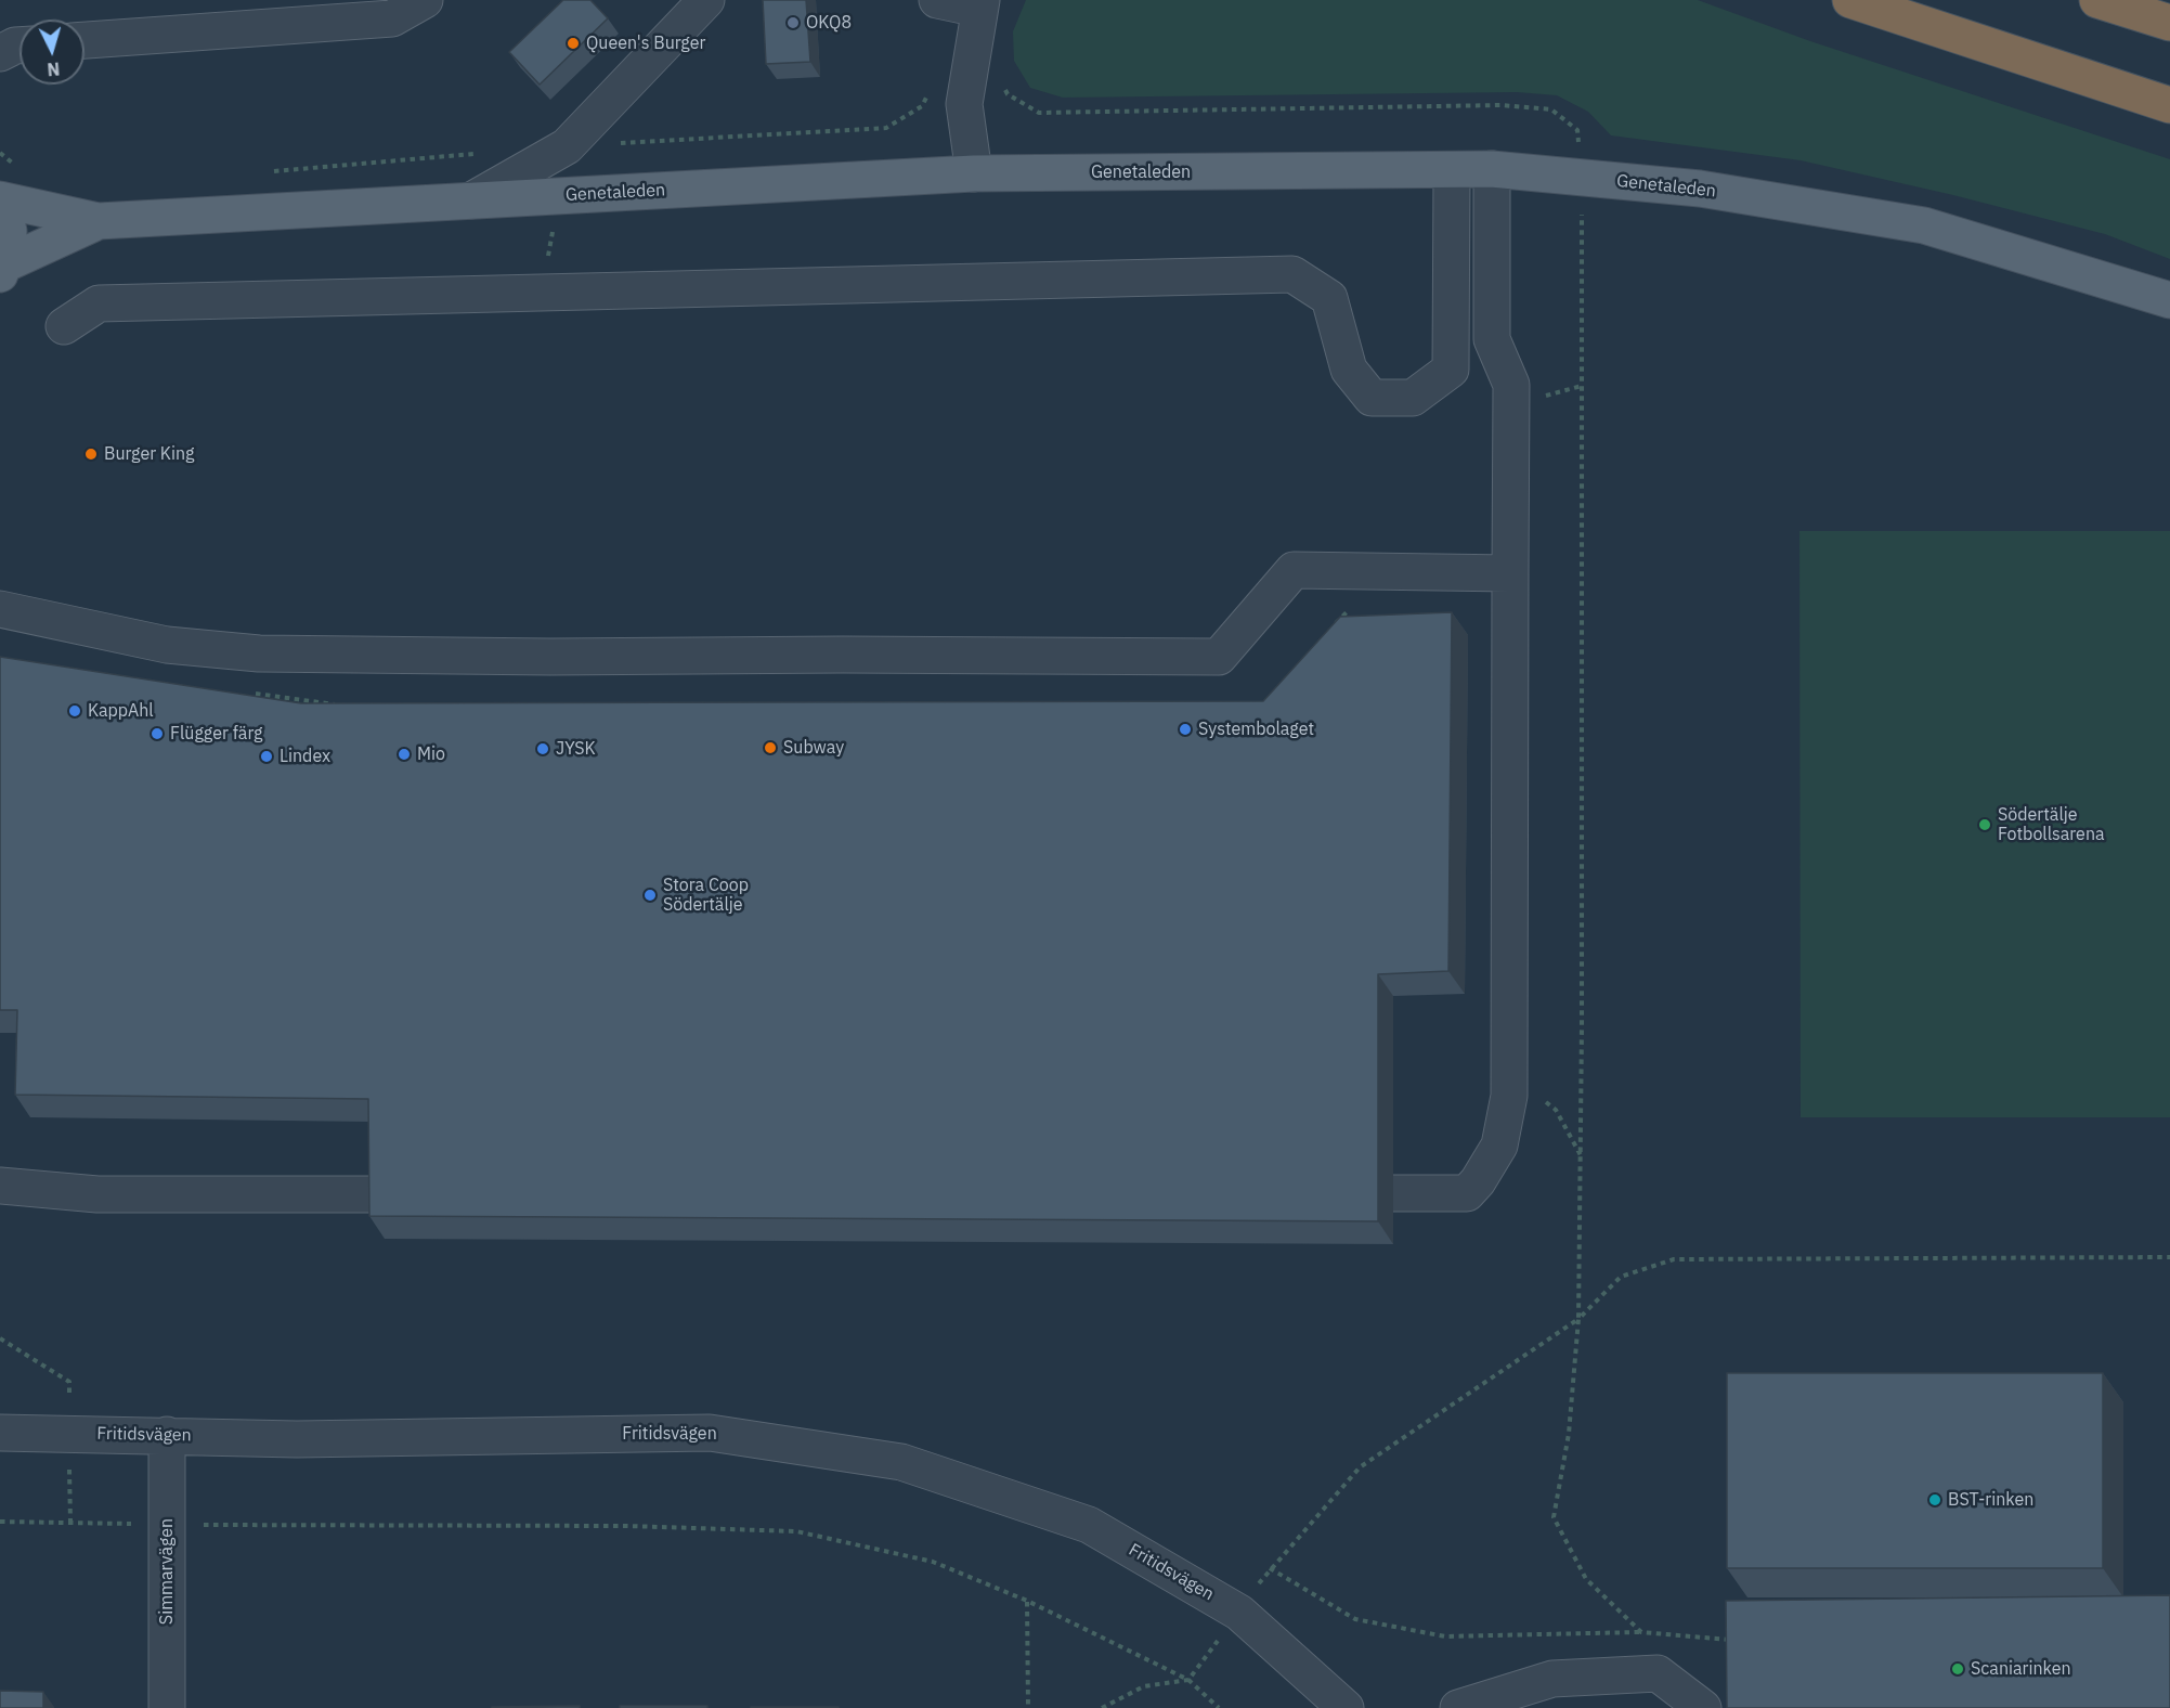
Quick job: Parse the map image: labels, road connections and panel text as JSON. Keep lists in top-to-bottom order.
{
  "streets": {
    "main road": ["Genetaleden"],
    "street": ["Fritidsvägen", "Simmarvägen"]
  },
  "crossings": [
    ["Fritidsvägen", "Simmarvägen"]
  ],
  "places": [
    "OKQ8",
    "Queen's Burger",
    "Burger King",
    "KappAhl",
    "Systembolaget",
    "Flügger färg",
    "Subway",
    "JYSK",
    "Mio",
    "Lindex",
    "Södertälje Fotbollsarena",
    "Stora Coop Södertälje",
    "BST-rinken",
    "Scaniarinken"
  ],
  "north": "bottom"
}
